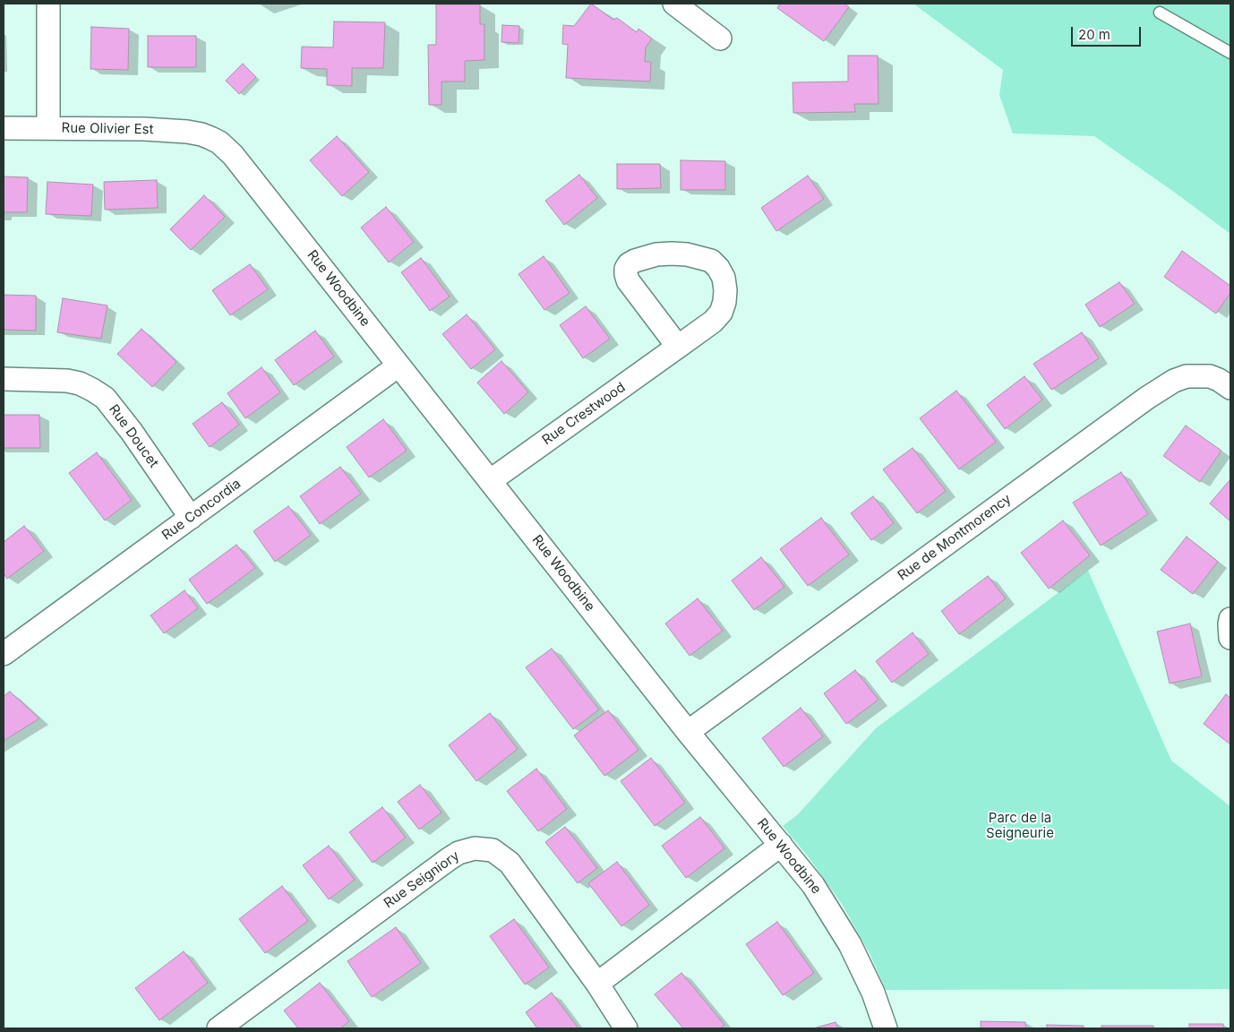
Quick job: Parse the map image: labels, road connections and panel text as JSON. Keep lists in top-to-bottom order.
{
  "streets": {
    "street": [
      "Rue Olivier Est",
      "Rue Woodbine",
      "Rue Crestwood",
      "Rue Doucet",
      "Rue Concordia",
      "Rue de Montmorency",
      "Rue Seigniory"
    ]
  },
  "crossings": [
    ["Rue Olivier Est", "Rue Woodbine"],
    ["Rue Woodbine", "Rue Crestwood"],
    ["Rue Woodbine", "Rue Concordia"],
    ["Rue Woodbine", "Rue de Montmorency"],
    ["Rue Doucet", "Rue Concordia"]
  ],
  "parks": ["Parc de la Seigneurie"],
  "scale_bar": "20 m"
}
